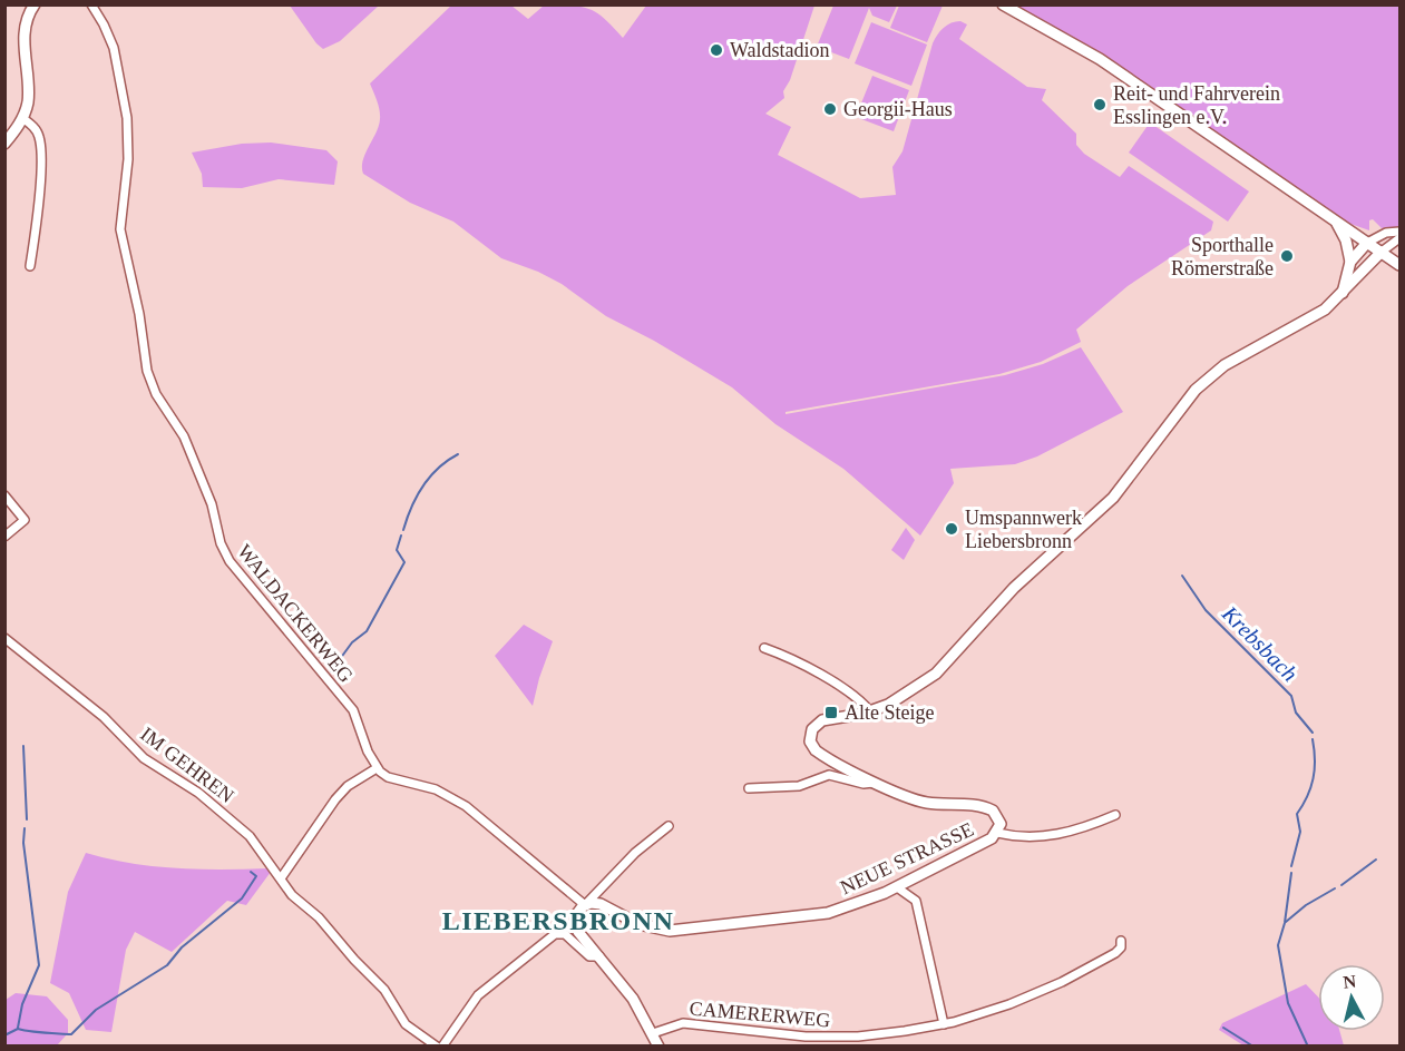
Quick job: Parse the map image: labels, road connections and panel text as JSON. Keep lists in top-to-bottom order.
{
  "streets": {
    "street": [
      "WALDACKERWEG",
      "IM GEHREN",
      "NEUE STRASSE",
      "CAMERERWEG"
    ]
  },
  "districts": ["LIEBERSBRONN"],
  "water": ["Krebsbach"],
  "places": {
    "other": [
      "Waldstadion",
      "Reit- und Fahrverein Esslingen e.V.",
      "Georgii-Haus",
      "Sporthalle Römerstraße",
      "Umspannwerk Liebersbronn"
    ],
    "transit": ["Alte Steige"]
  },
  "north": "top"
}
